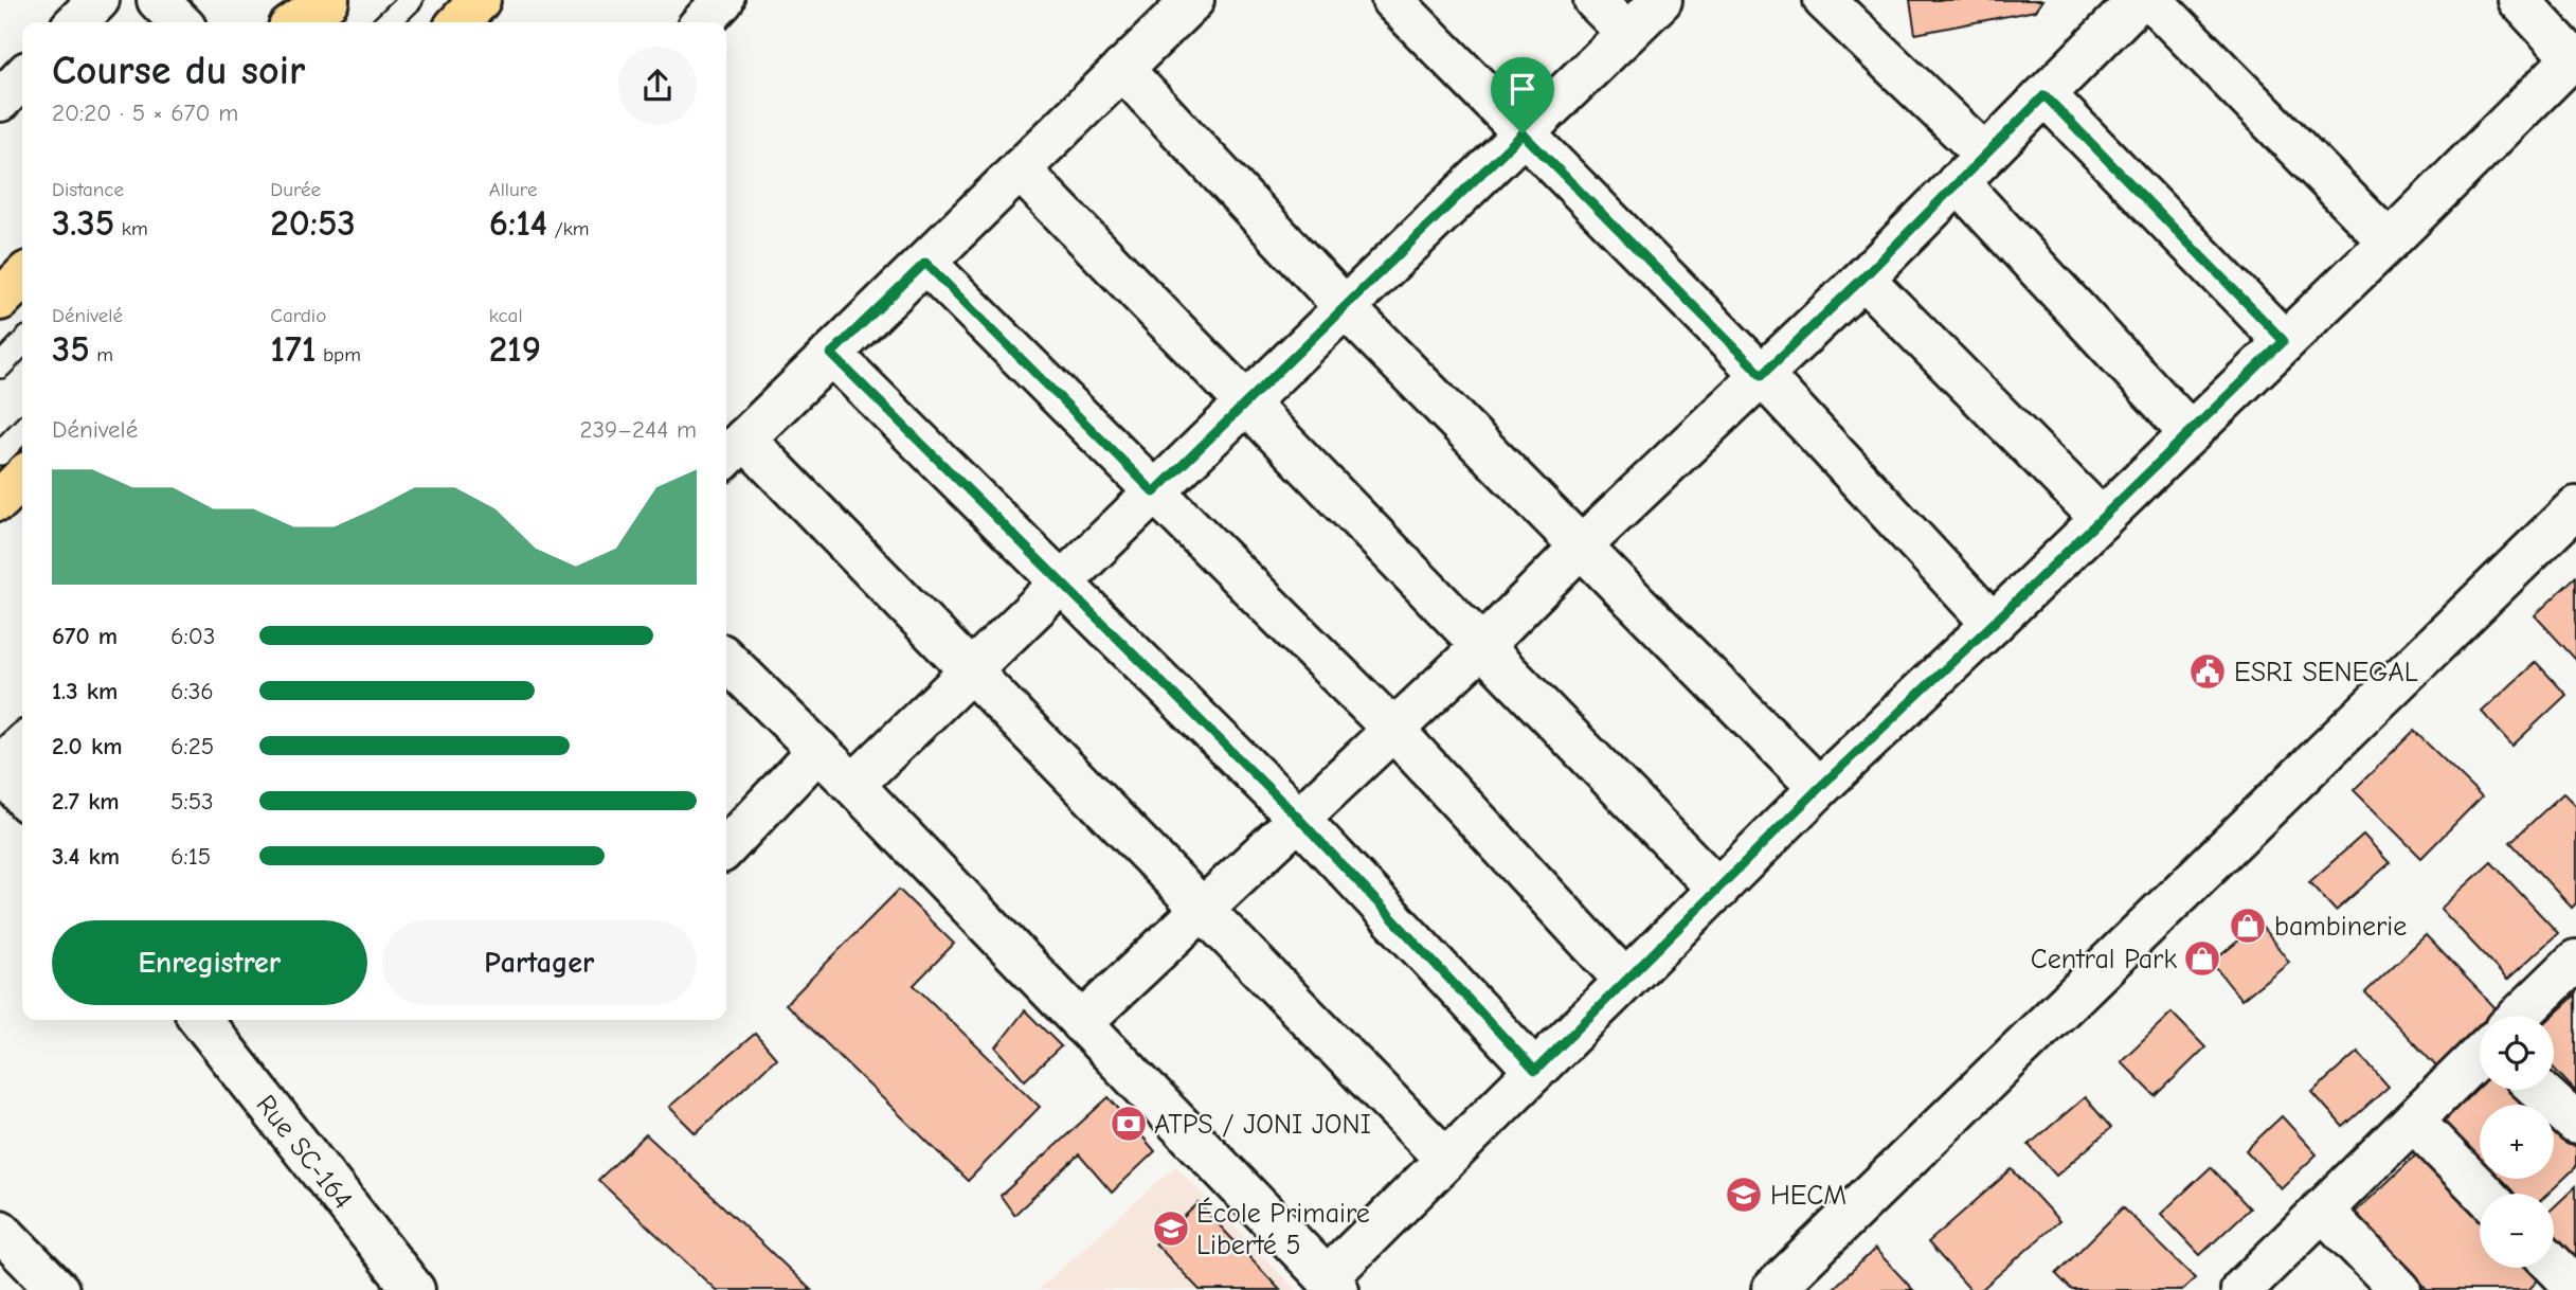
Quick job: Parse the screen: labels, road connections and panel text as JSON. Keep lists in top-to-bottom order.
{
  "streets": {
    "street": ["Rue SC-164"]
  },
  "places": {
    "public building": ["ESRI SENEGAL"],
    "shop": ["bambinerie", "Central Park"],
    "bank": ["ATPS / JONI JONI"],
    "school or university": ["HECM", "École Primaire Liberté 5"]
  },
  "page": {
    "heading": ["Course du soir", "20:20 · 5 × 670 m"],
    "stats": [
      ["Distance", "3.35 km"],
      ["Durée", "20:53"],
      ["Allure", "6:14 /km"],
      ["Dénivelé", "35 m"],
      ["Cardio", "171 bpm"],
      ["kcal", "219"]
    ],
    "chart": ["Dénivelé", "239–244 m"],
    "list": [
      {
        "name": "670 m",
        "note": "6:03"
      },
      {
        "name": "1.3 km",
        "note": "6:36"
      },
      {
        "name": "2.0 km",
        "note": "6:25"
      },
      {
        "name": "2.7 km",
        "note": "5:53"
      },
      {
        "name": "3.4 km",
        "note": "6:15"
      }
    ],
    "buttons": ["Enregistrer", "Partager"],
    "map_buttons": ["+", "−"]
  }
}
